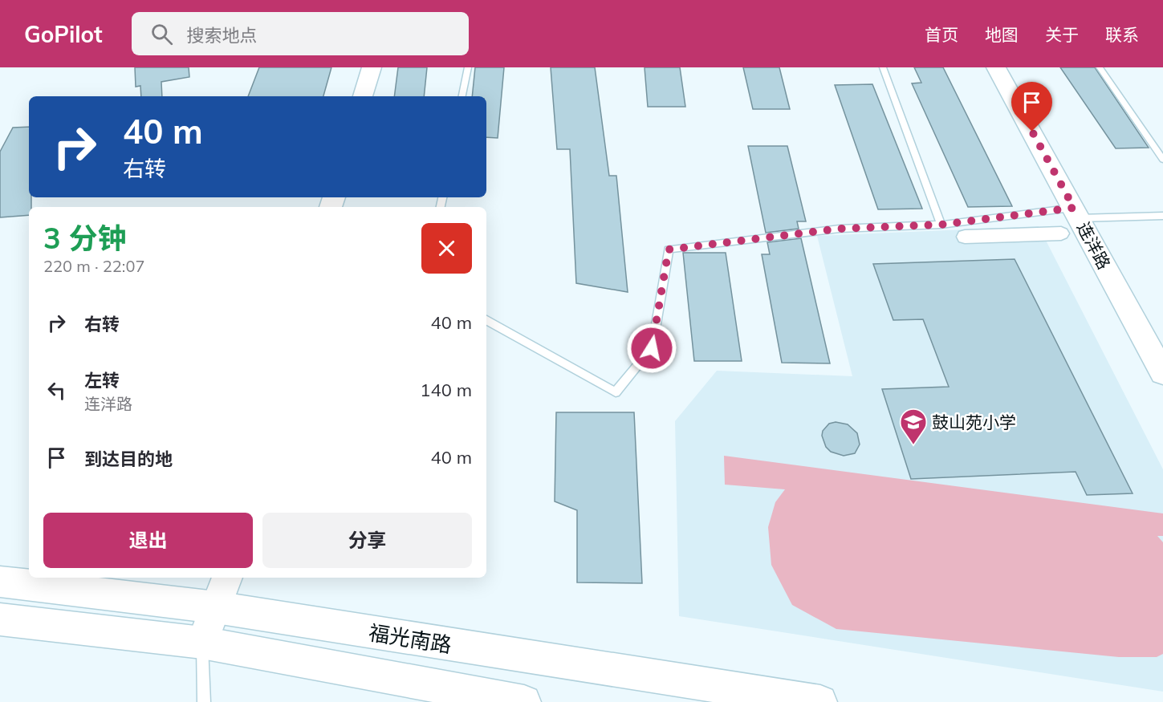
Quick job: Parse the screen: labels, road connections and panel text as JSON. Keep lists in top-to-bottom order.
{
  "streets": {
    "main road": ["连洋路", "福光南路"]
  },
  "places": {
    "school or university": ["鼓山苑小学"]
  },
  "page": {
    "header": "GoPilot",
    "search": "搜索地点",
    "nav": [
      "首页",
      "地图",
      "关于",
      "联系"
    ],
    "turn": ["40 m", "右转"],
    "heading": ["3 分钟", "220 m · 22:07"],
    "list": [
      {
        "name": "右转",
        "value": "40 m"
      },
      {
        "name": "左转",
        "note": "连洋路",
        "value": "140 m"
      },
      {
        "name": "到达目的地",
        "value": "40 m"
      }
    ],
    "buttons": ["退出", "分享"]
  }
}
